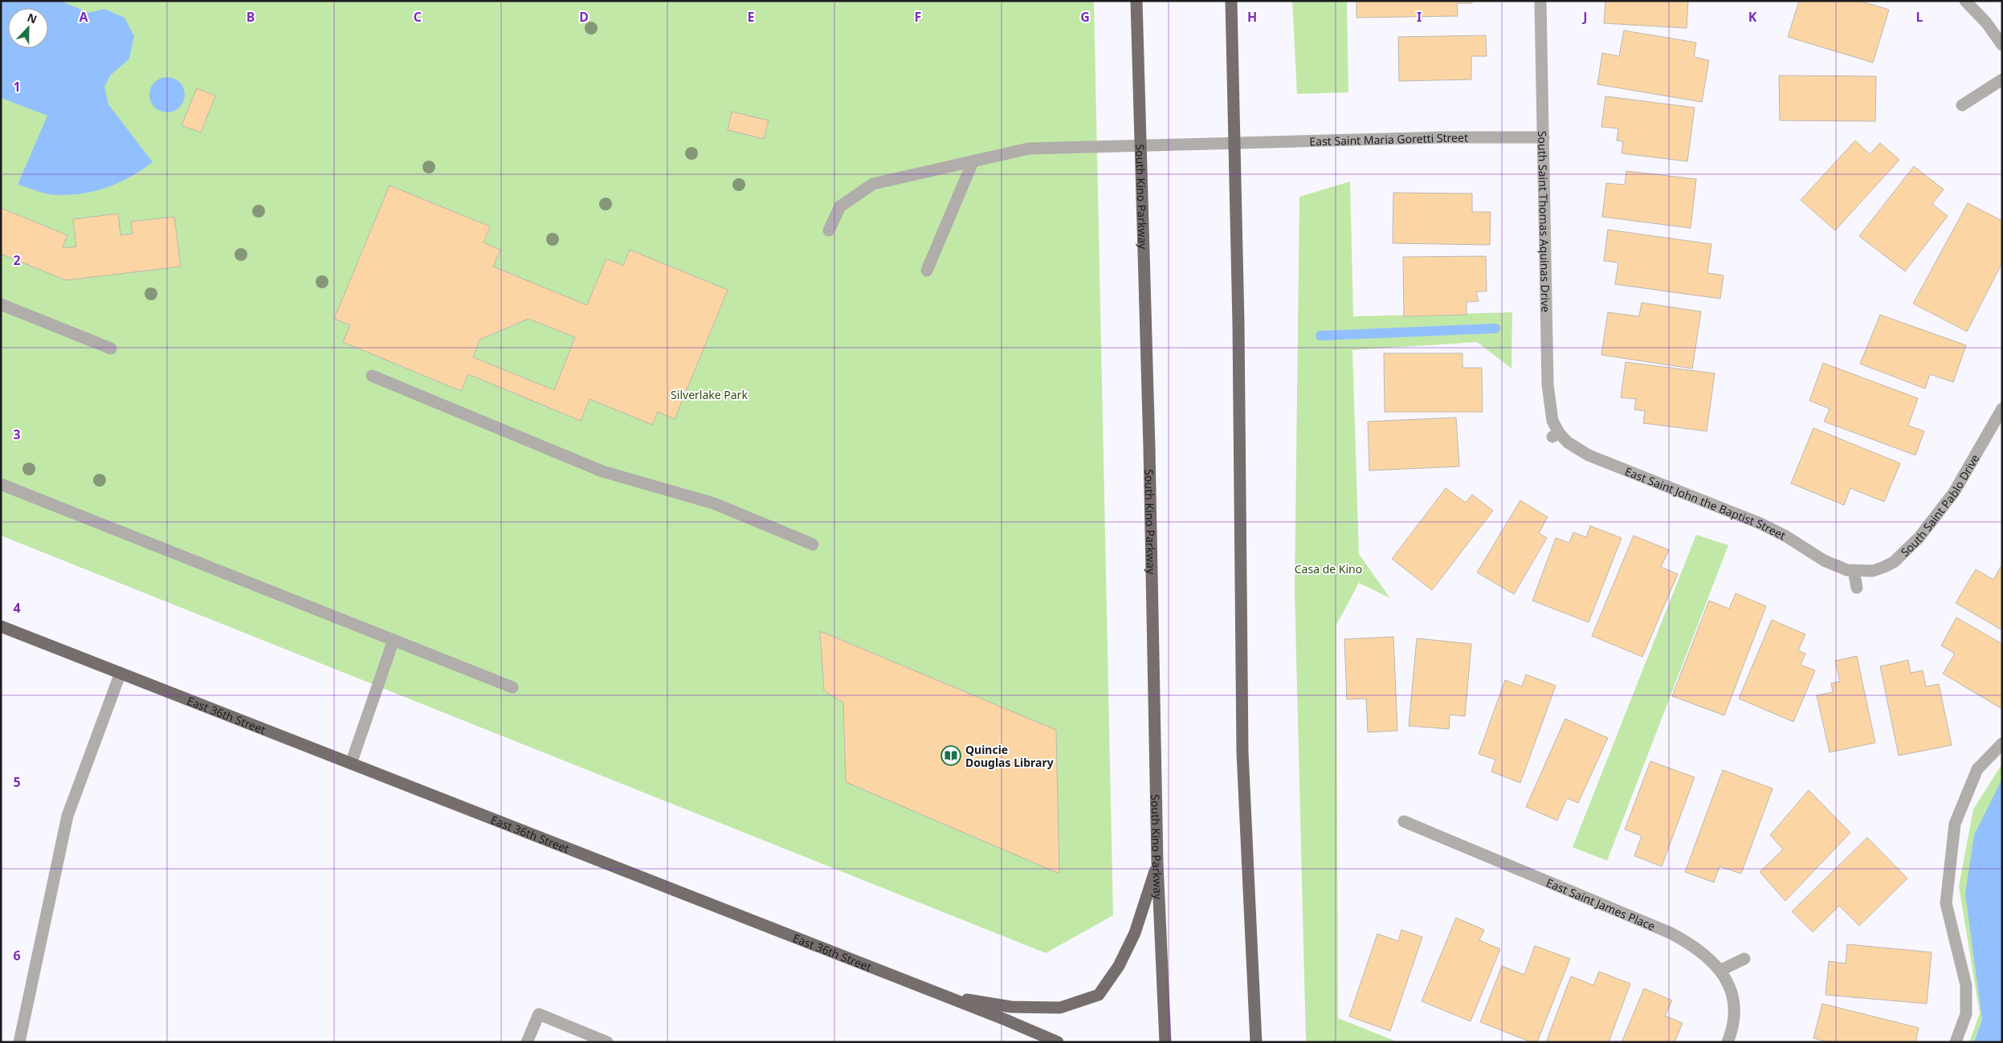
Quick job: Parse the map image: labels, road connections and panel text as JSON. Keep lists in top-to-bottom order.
{
  "streets": {
    "main road": ["South Kino Parkway", "East 36th Street"],
    "street": [
      "East Saint Maria Goretti Street",
      "South Saint Thomas Aquinas Drive",
      "East Saint John the Baptist Street",
      "South Saint Pablo Drive",
      "East Saint James Place"
    ]
  },
  "crossings": [
    ["East Saint Maria Goretti Street", "South Kino Parkway"],
    ["East Saint Maria Goretti Street", "South Saint Thomas Aquinas Drive"],
    ["South Saint Thomas Aquinas Drive", "East Saint John the Baptist Street"],
    ["East Saint John the Baptist Street", "South Saint Pablo Drive"]
  ],
  "parks": ["Silverlake Park", "Casa de Kino"],
  "places": {
    "library": ["Quincie Douglas Library"]
  },
  "north": "top",
  "grid": {
    "columns": [
      "A",
      "B",
      "C",
      "D",
      "E",
      "F",
      "G",
      "H",
      "I",
      "J",
      "K",
      "L"
    ],
    "rows": [
      "1",
      "2",
      "3",
      "4",
      "5",
      "6"
    ]
  }
}
